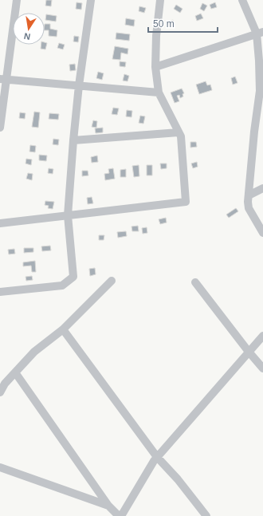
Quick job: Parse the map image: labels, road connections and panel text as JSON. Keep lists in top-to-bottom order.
{
  "scale_bar": "50 m",
  "north": "bottom"
}
